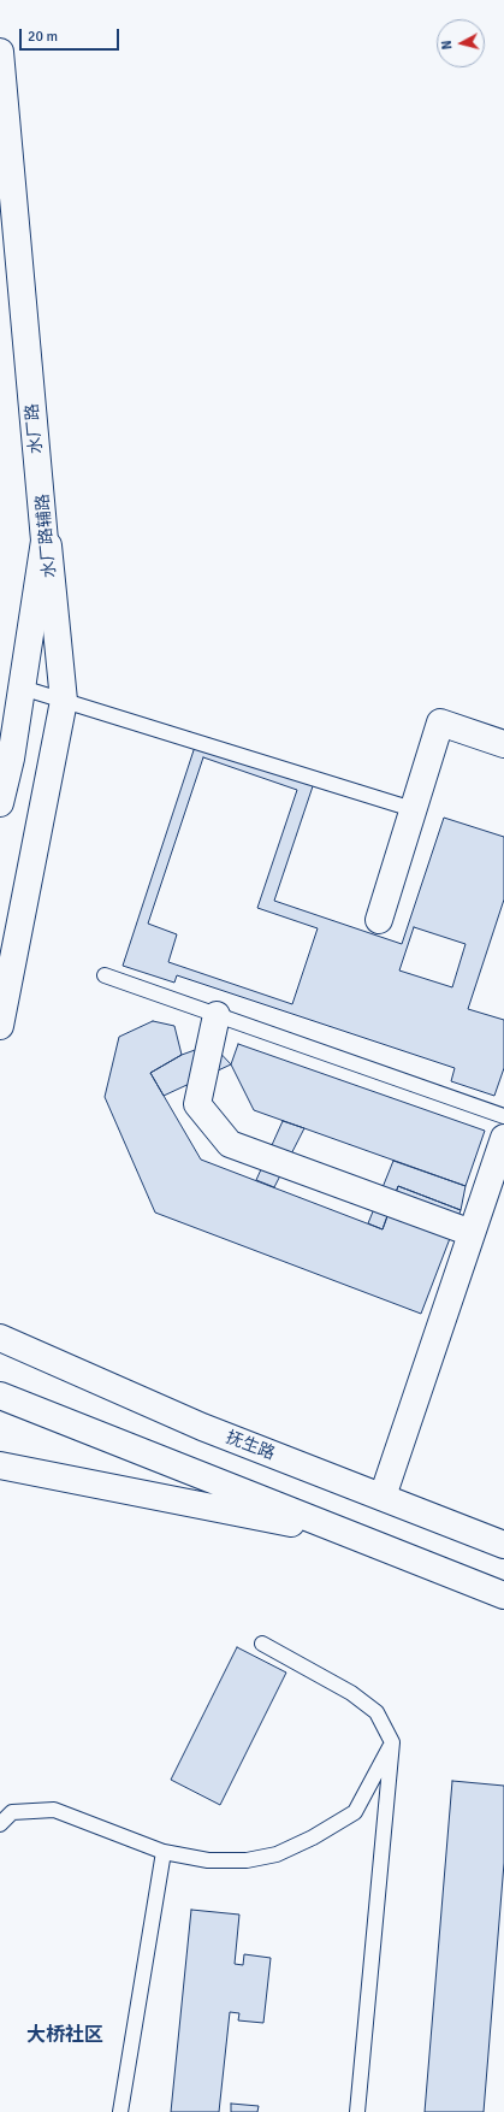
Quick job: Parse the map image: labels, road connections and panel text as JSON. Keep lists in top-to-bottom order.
{
  "streets": {
    "street": ["水厂路", "水厂路辅路", "抚生路"]
  },
  "districts": ["大桥社区"],
  "scale_bar": "20 m",
  "north": "left"
}
